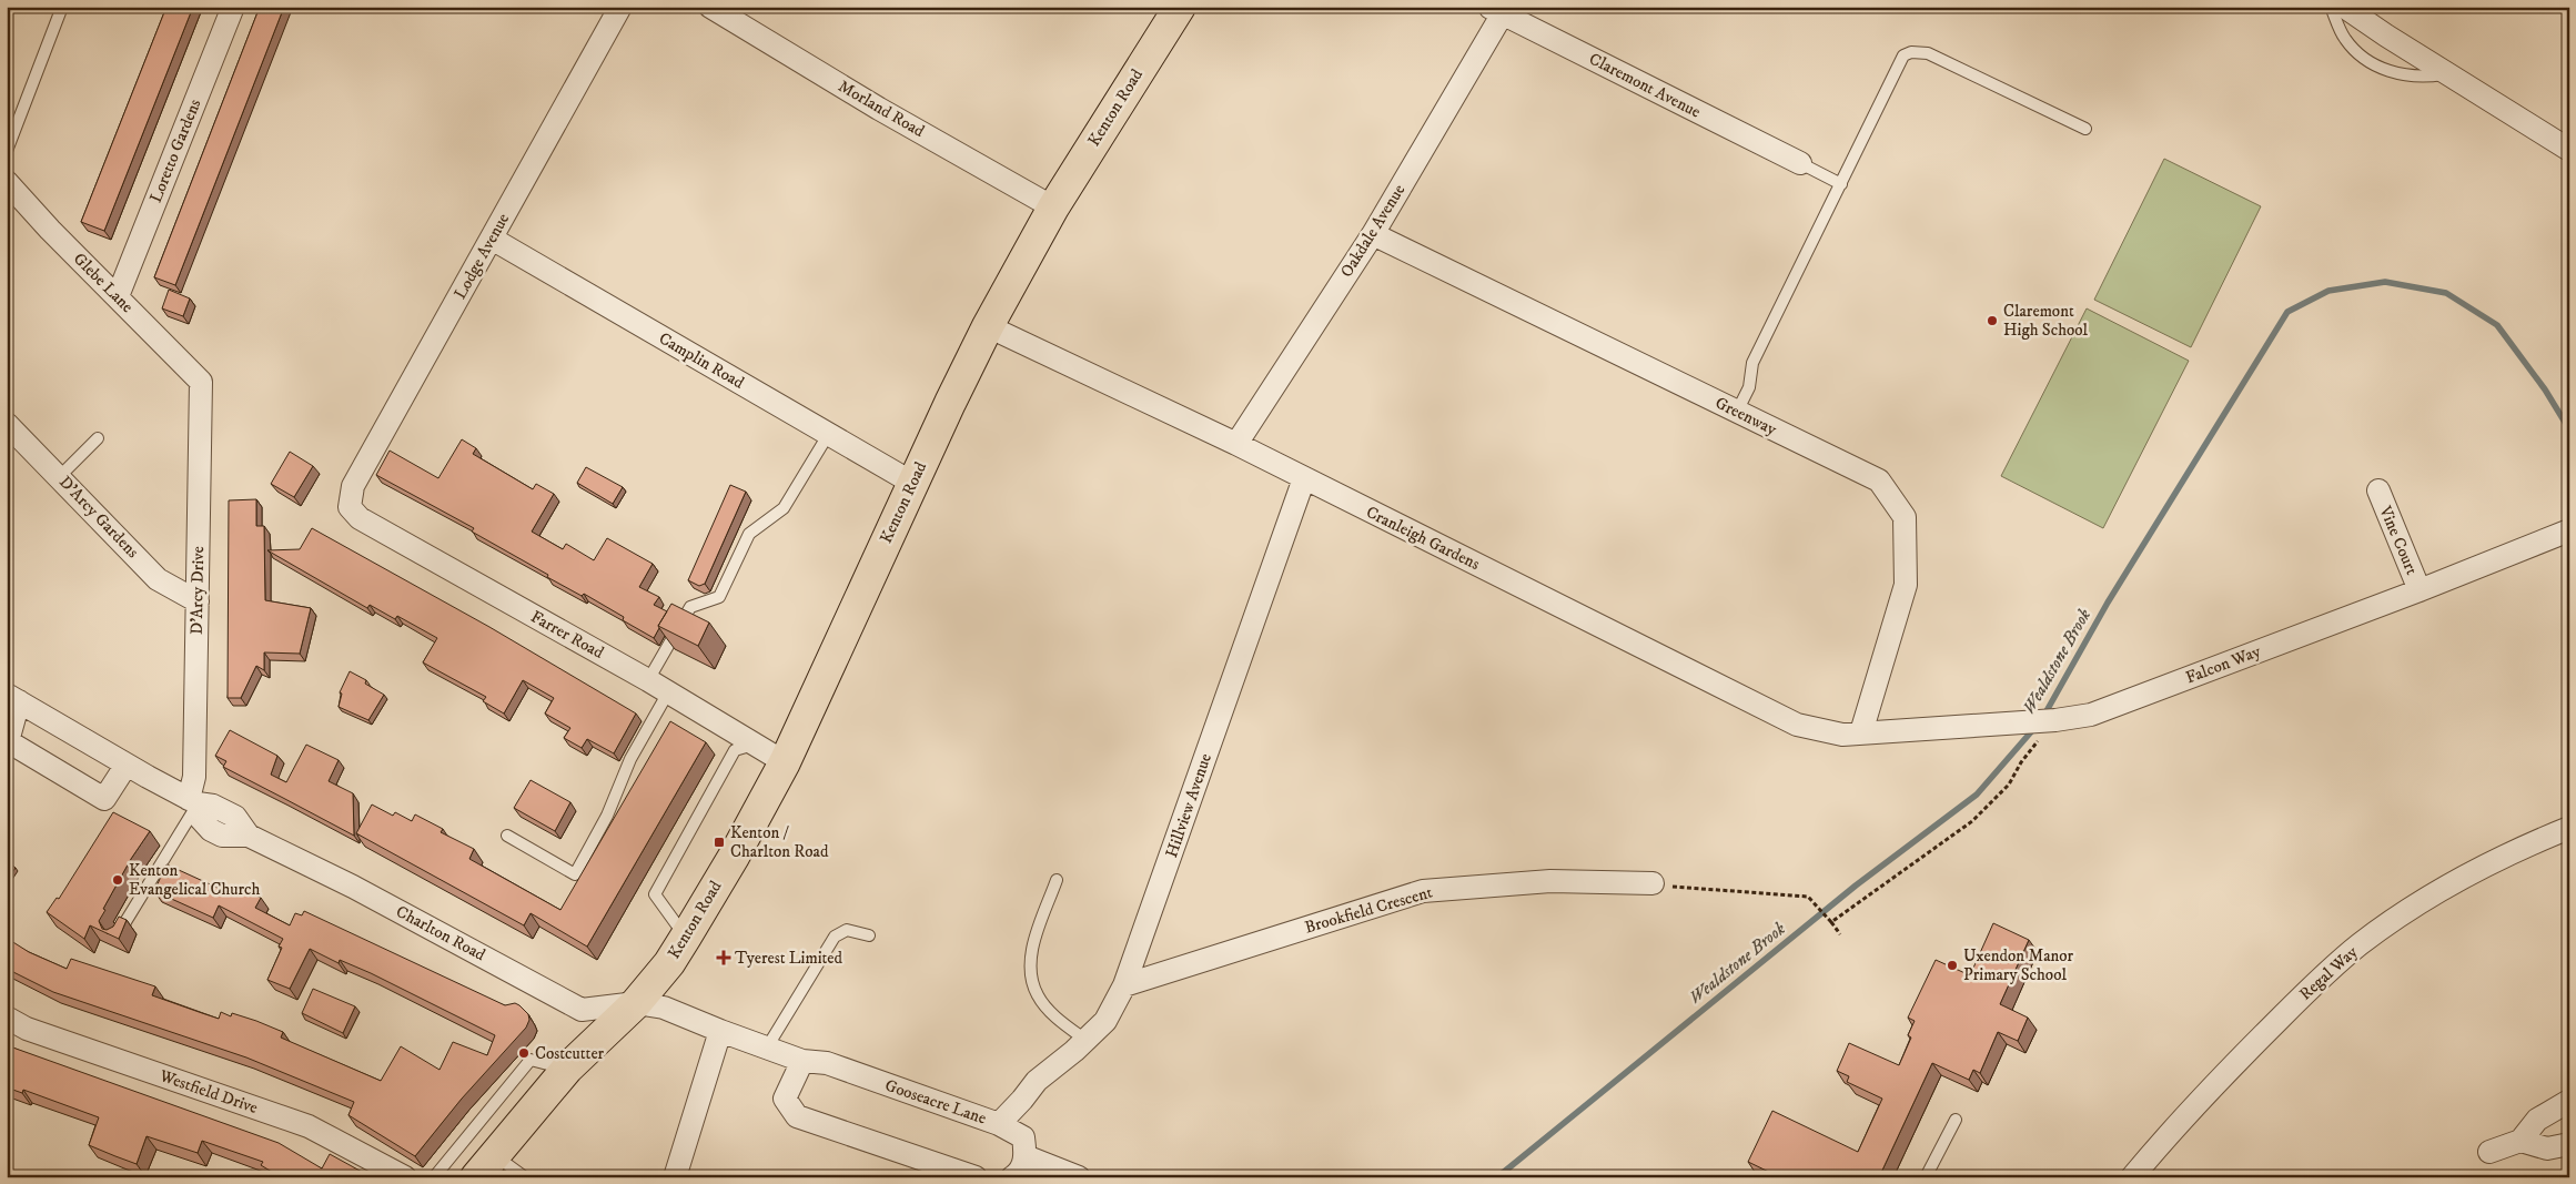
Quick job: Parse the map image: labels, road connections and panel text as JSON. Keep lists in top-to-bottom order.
{
  "streets": {
    "main road": ["Kenton Road"],
    "street": [
      "Claremont Avenue",
      "Morland Road",
      "Loretto Gardens",
      "Oakdale Avenue",
      "Lodge Avenue",
      "Glebe Lane",
      "Camplin Road",
      "Greenway",
      "D'Arcy Gardens",
      "Cranleigh Gardens",
      "Vine Court",
      "D'Arcy Drive",
      "Farrer Road",
      "Falcon Way",
      "Hillview Avenue",
      "Brookfield Crescent",
      "Charlton Road",
      "Regal Way",
      "Westfield Drive",
      "Gooseacre Lane"
    ]
  },
  "crossings": [
    ["Claremont Avenue", "Oakdale Avenue"],
    ["Kenton Road", "Morland Road"],
    ["Kenton Road", "Camplin Road"],
    ["Kenton Road", "Cranleigh Gardens"],
    ["Kenton Road", "Farrer Road"],
    ["Kenton Road", "Charlton Road"],
    ["Kenton Road", "Gooseacre Lane"],
    ["Loretto Gardens", "Glebe Lane"],
    ["Oakdale Avenue", "Greenway"],
    ["Oakdale Avenue", "Cranleigh Gardens"],
    ["Lodge Avenue", "Camplin Road"],
    ["Lodge Avenue", "Farrer Road"],
    ["Glebe Lane", "D'Arcy Drive"],
    ["Greenway", "Cranleigh Gardens"],
    ["Greenway", "Falcon Way"],
    ["D'Arcy Gardens", "D'Arcy Drive"],
    ["Cranleigh Gardens", "Falcon Way"],
    ["Cranleigh Gardens", "Hillview Avenue"],
    ["Vine Court", "Falcon Way"],
    ["D'Arcy Drive", "Charlton Road"],
    ["Hillview Avenue", "Brookfield Crescent"],
    ["Hillview Avenue", "Gooseacre Lane"],
    ["Charlton Road", "Gooseacre Lane"]
  ],
  "water": ["Wealdstone Brook"],
  "places": {
    "other": [
      "Claremont High School",
      "Kenton Evangelical Church",
      "Uxendon Manor Primary School",
      "Costcutter"
    ],
    "transit": ["Kenton / Charlton Road"],
    "health": ["Tyerest Limited"]
  }
}
